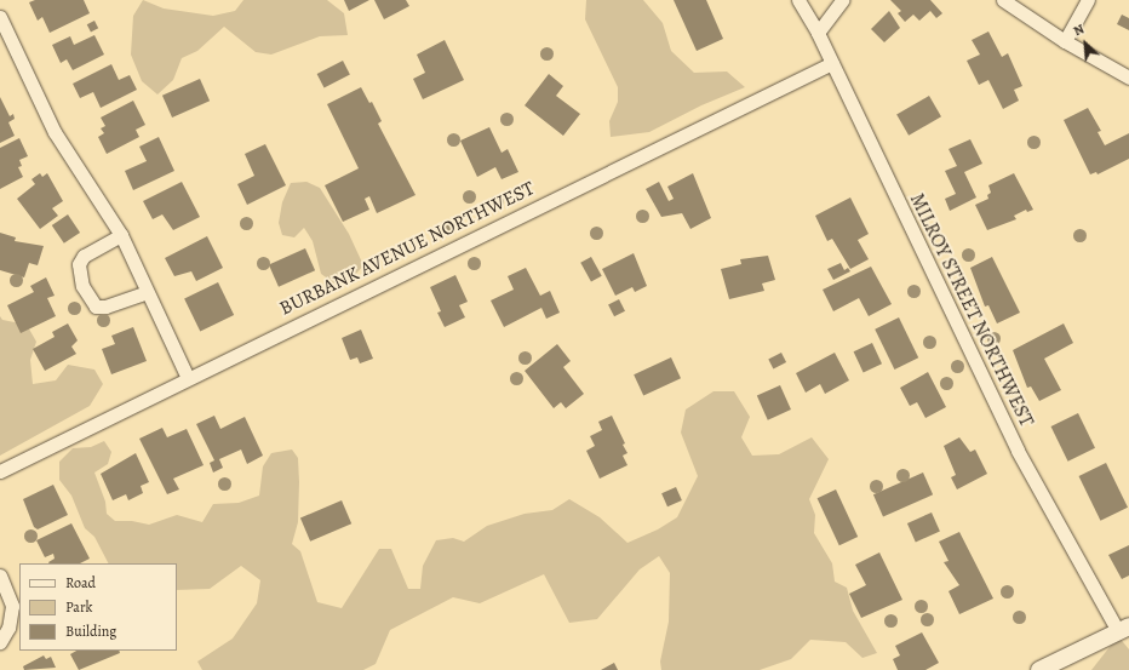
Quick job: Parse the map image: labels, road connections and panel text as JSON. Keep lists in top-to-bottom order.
{
  "streets": {
    "street": ["BURBANK AVENUE NORTHWEST", "MILROY STREET NORTHWEST"]
  },
  "crossings": [
    ["BURBANK AVENUE NORTHWEST", "MILROY STREET NORTHWEST"]
  ],
  "legend": ["Road", "Park", "Building"],
  "north": "top left"
}
